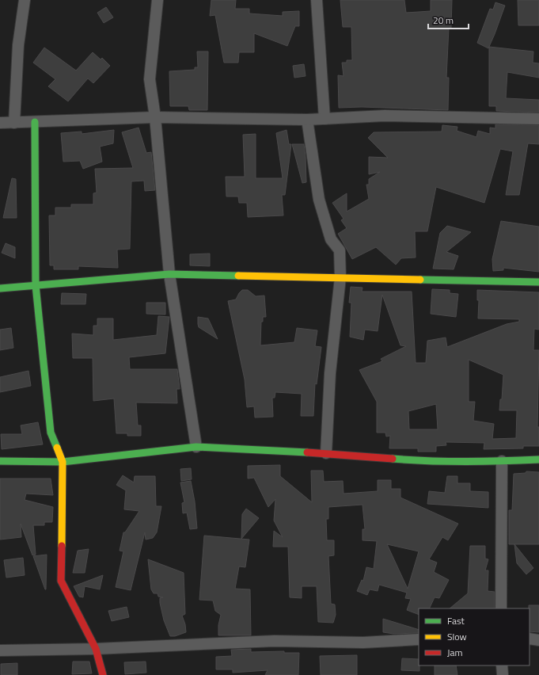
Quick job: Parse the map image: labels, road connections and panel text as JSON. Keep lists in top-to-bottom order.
{
  "legend": ["Fast", "Slow", "Jam"],
  "scale_bar": "20 m"
}
